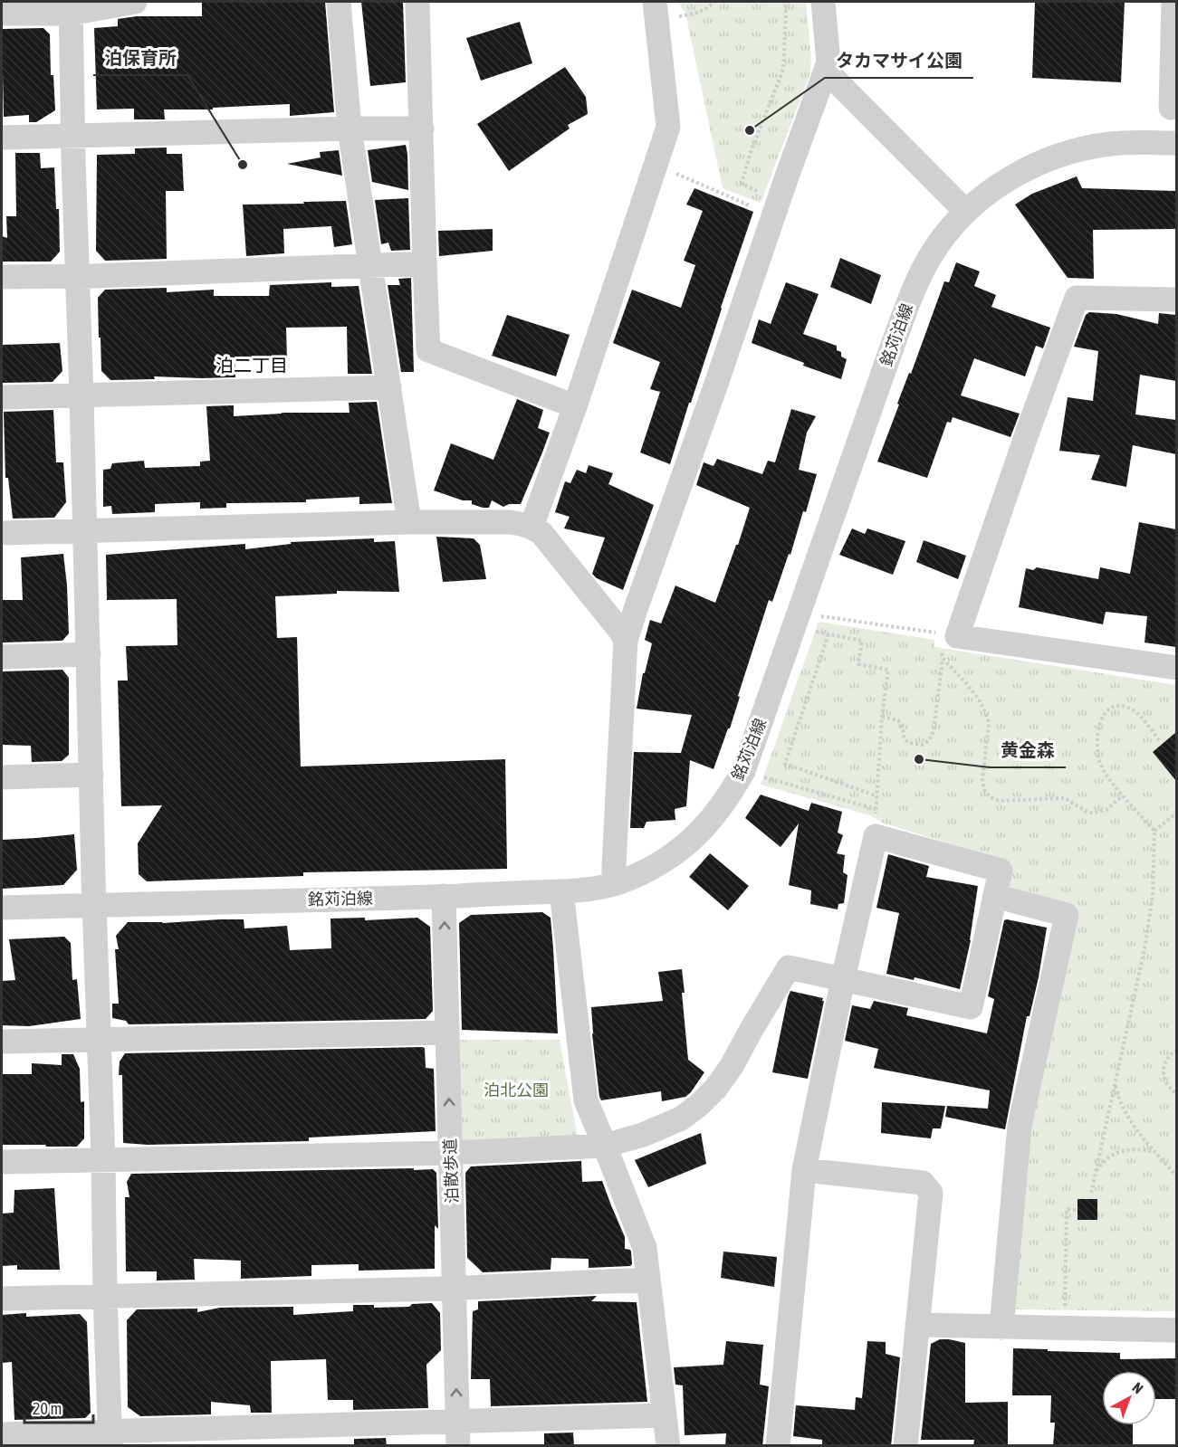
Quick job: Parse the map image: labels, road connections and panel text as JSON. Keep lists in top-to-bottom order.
{
  "streets": {
    "street": ["銘苅泊線", "泊散歩道"]
  },
  "crossings": [
    ["銘苅泊線", "泊散歩道"]
  ],
  "districts": ["泊二丁目"],
  "parks": ["泊北公園"],
  "places": ["タカマサイ公園", "泊保育所", "黄金森"],
  "scale_bar": "20 m",
  "north": "top right"
}
